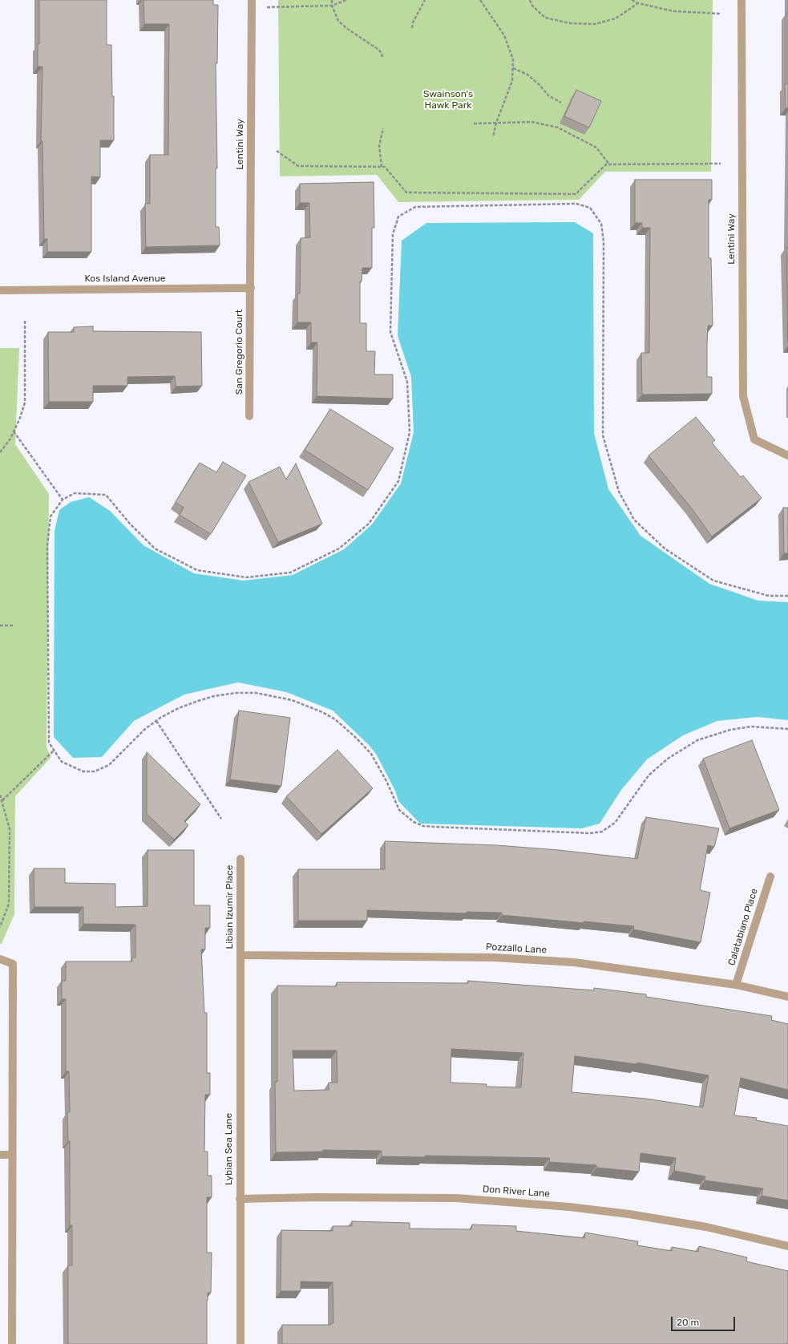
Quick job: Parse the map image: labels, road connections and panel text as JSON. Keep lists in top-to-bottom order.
{
  "streets": {
    "street": [
      "Lentini Way",
      "Kos Island Avenue",
      "San Gregorio Court",
      "Libian Izumir Place",
      "Calatabiano Place",
      "Pozzallo Lane",
      "Lybian Sea Lane",
      "Don River Lane"
    ]
  },
  "crossings": [
    ["Lentini Way", "Kos Island Avenue"],
    ["Lentini Way", "San Gregorio Court"],
    ["Kos Island Avenue", "San Gregorio Court"],
    ["Libian Izumir Place", "Pozzallo Lane"],
    ["Libian Izumir Place", "Lybian Sea Lane"],
    ["Calatabiano Place", "Pozzallo Lane"],
    ["Pozzallo Lane", "Lybian Sea Lane"],
    ["Lybian Sea Lane", "Don River Lane"]
  ],
  "parks": ["Swainson's Hawk Park"],
  "scale_bar": "20 m"
}
